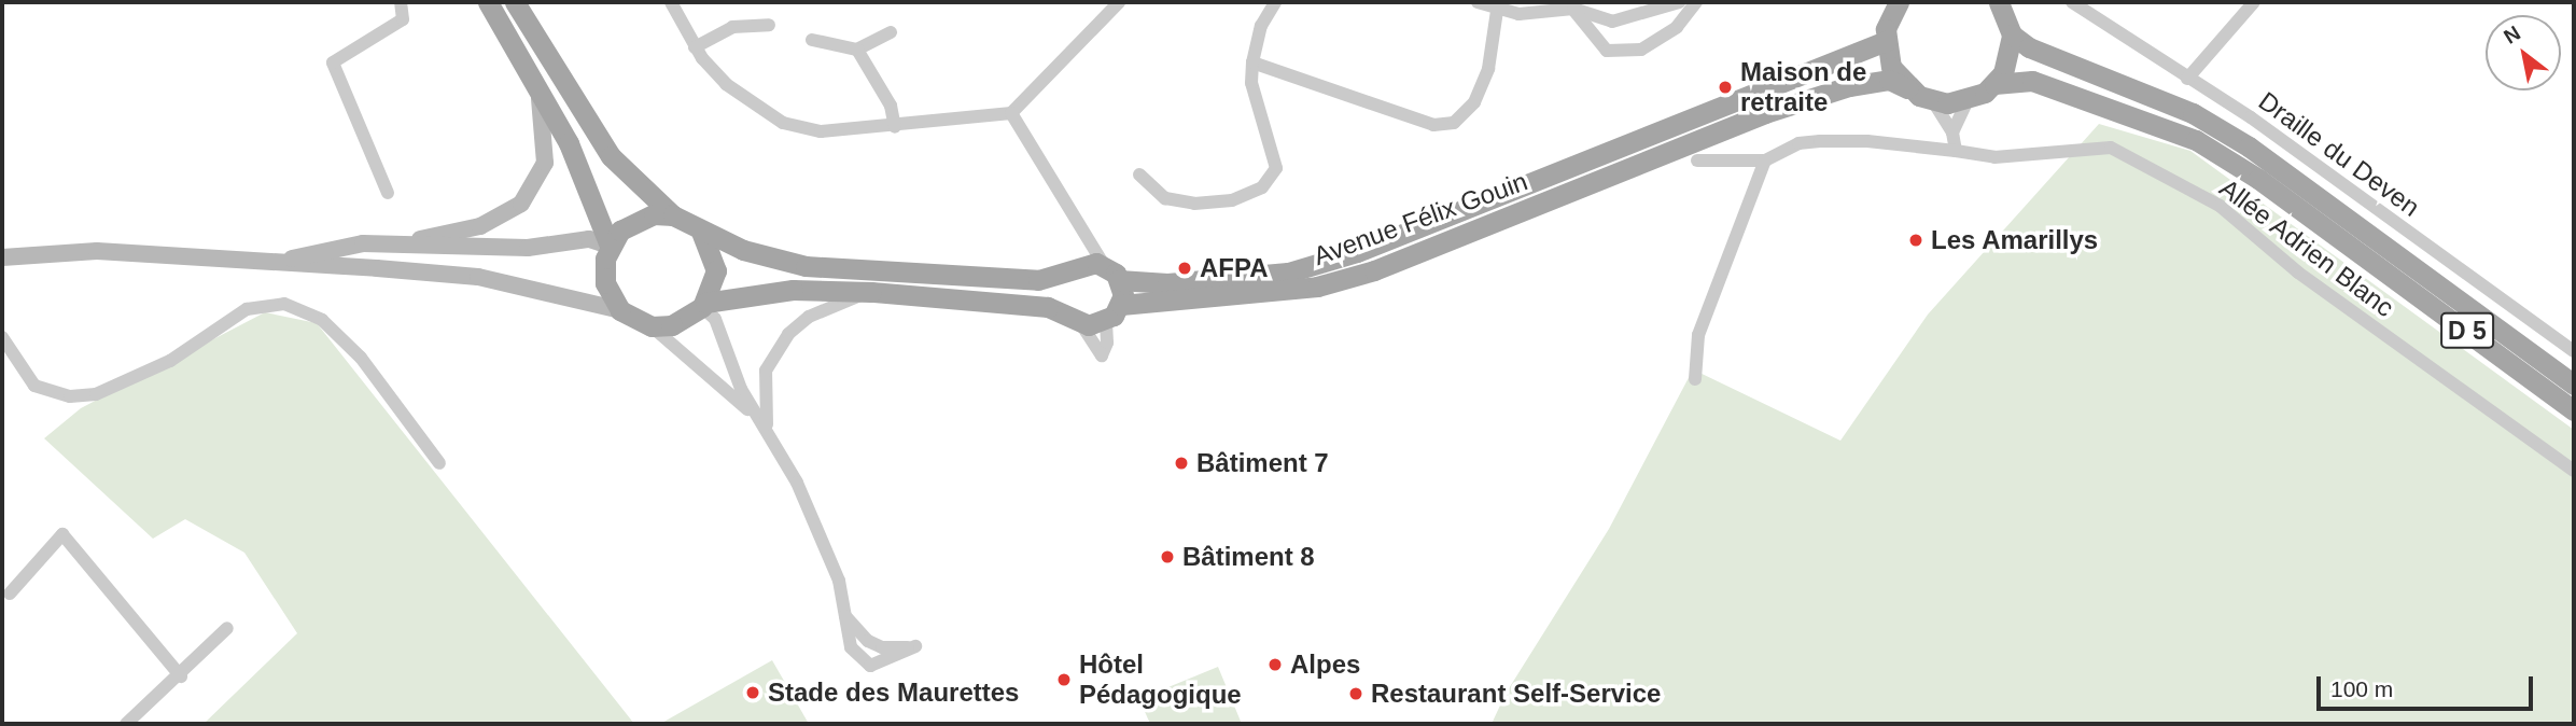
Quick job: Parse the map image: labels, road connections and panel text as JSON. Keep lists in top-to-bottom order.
{
  "streets": {
    "main road": ["Avenue Félix Gouin", "D 5"],
    "street": ["Draille du Deven", "Allée Adrien Blanc"]
  },
  "places": [
    "Maison de retraite",
    "Les Amarillys",
    "AFPA",
    "Bâtiment 7",
    "Bâtiment 8",
    "Alpes",
    "Hôtel Pédagogique",
    "Stade des Maurettes",
    "Restaurant Self-Service"
  ],
  "scale_bar": "100 m",
  "north": "top left"
}
